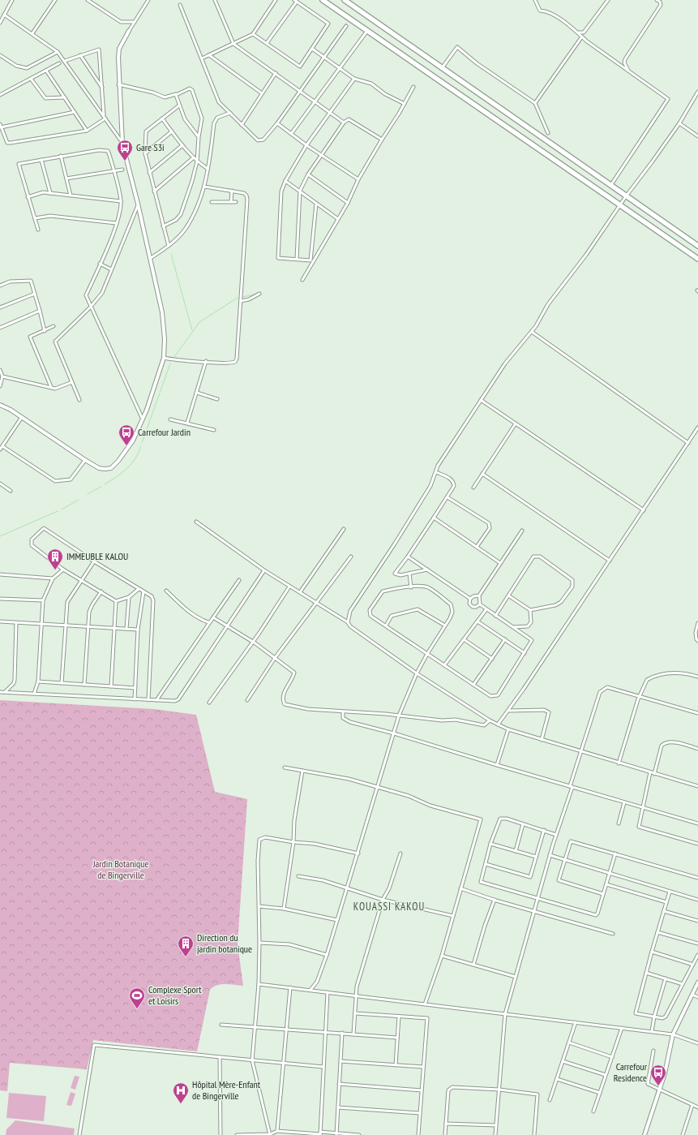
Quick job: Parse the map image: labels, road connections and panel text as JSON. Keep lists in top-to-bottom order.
{
  "districts": ["KOUASSI KAKOU"],
  "parks": ["Jardin Botanique de Bingerville"],
  "places": {
    "bus stop": ["Gare S3i", "Carrefour Jardin", "Carrefour Residence"],
    "building": ["IMMEUBLE KALOU", "Direction du jardin botanique"],
    "sports": ["Complexe Sport et Loisirs"],
    "hospital": ["Hôpital Mère-Enfant de Bingerville"]
  }
}
